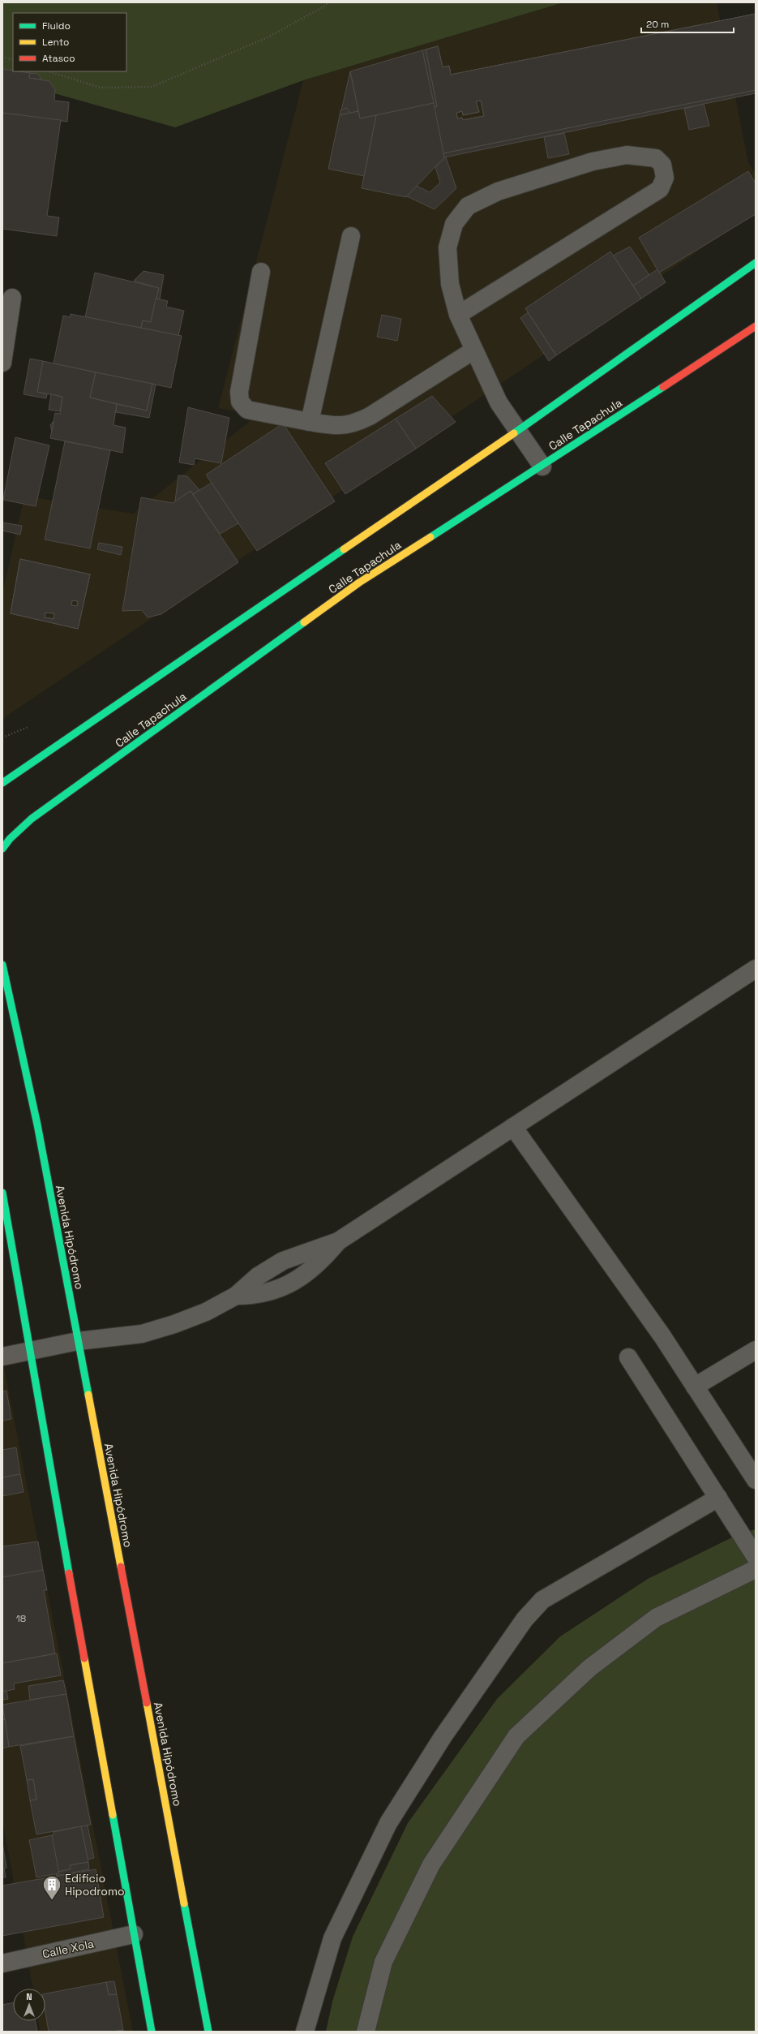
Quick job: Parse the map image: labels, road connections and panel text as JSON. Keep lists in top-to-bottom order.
{
  "streets": {
    "main road": ["Calle Tapachula", "Avenida Hipódromo"],
    "street": ["Calle Xola"]
  },
  "places": {
    "building": ["Edificio Hipodromo"]
  },
  "house_numbers": ["18"],
  "legend": ["Fluido", "Lento", "Atasco"],
  "scale_bar": "20 m",
  "north": "top"
}
